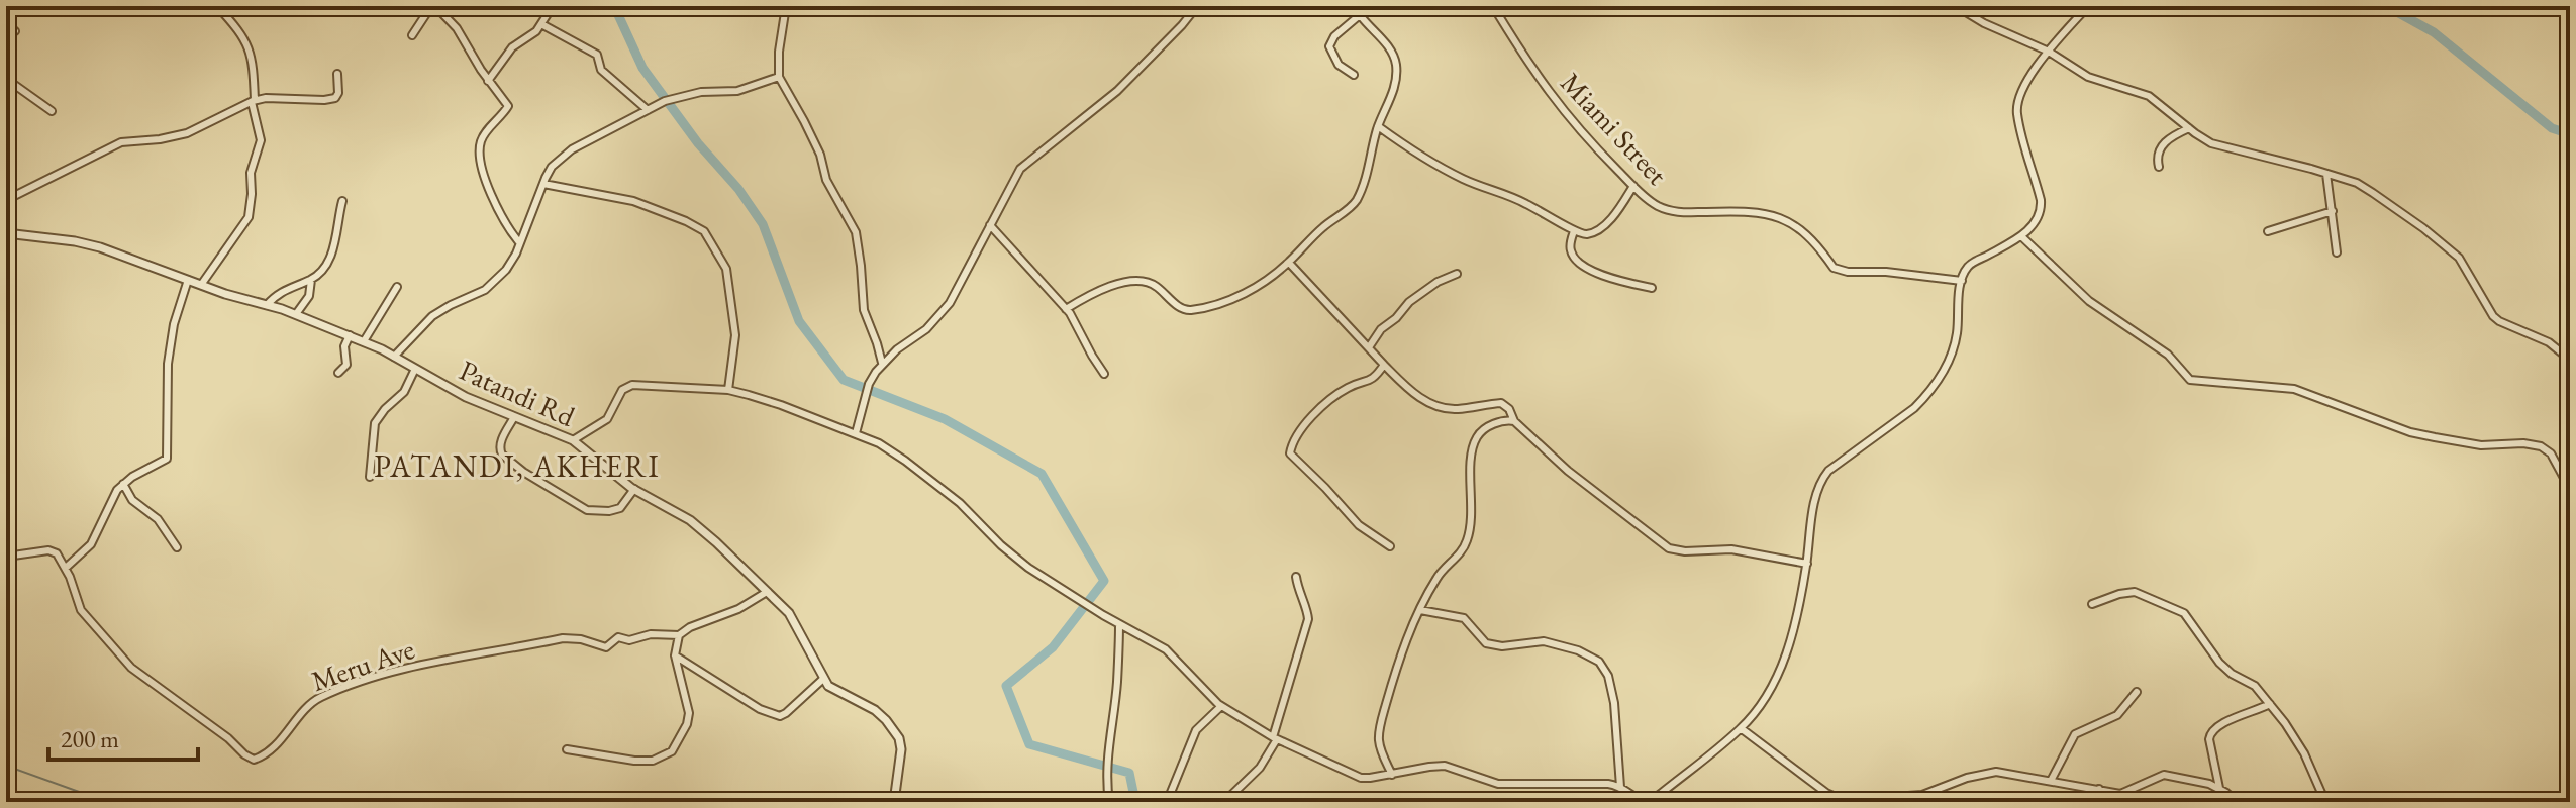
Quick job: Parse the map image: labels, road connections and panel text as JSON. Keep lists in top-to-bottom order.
{
  "streets": {
    "street": ["Miami Street", "Patandi Rd", "Meru Ave"]
  },
  "districts": ["PATANDI, AKHERI"],
  "scale_bar": "200 m"
}
